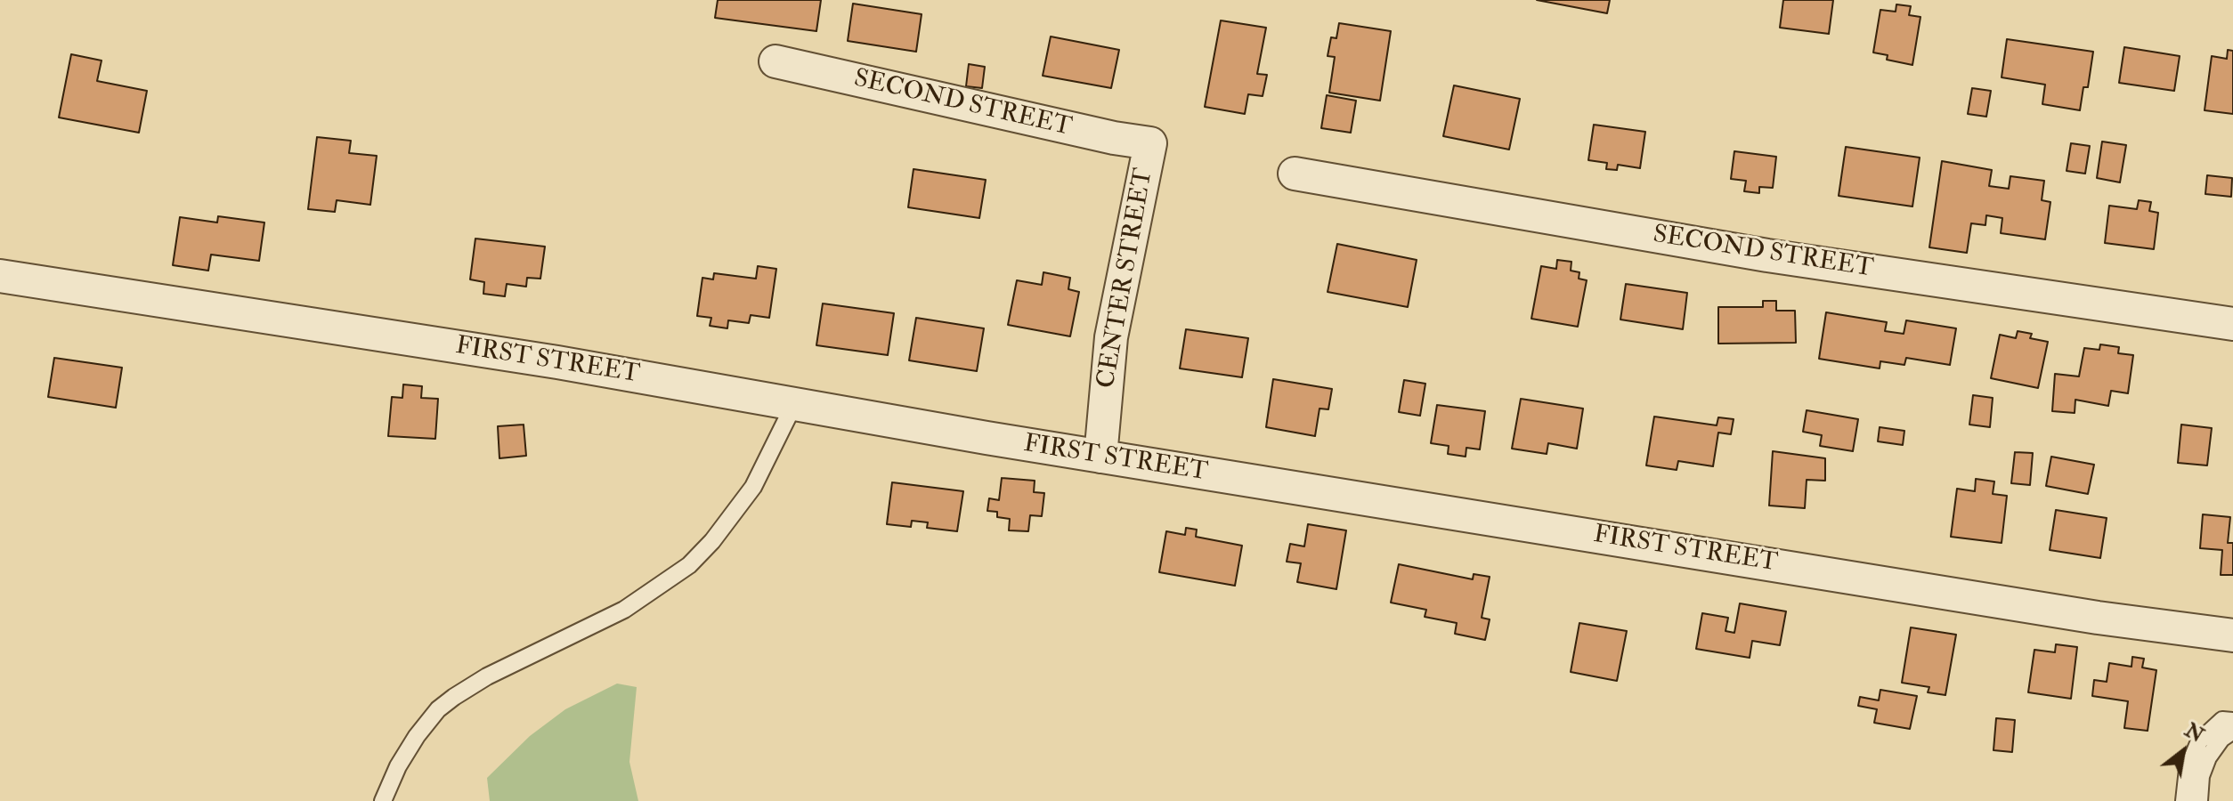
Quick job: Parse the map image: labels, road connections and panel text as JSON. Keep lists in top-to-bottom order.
{
  "streets": {
    "street": ["SECOND STREET", "CENTER STREET", "FIRST STREET"]
  },
  "crossings": [
    ["SECOND STREET", "CENTER STREET"],
    ["CENTER STREET", "FIRST STREET"]
  ],
  "north": "top right"
}
